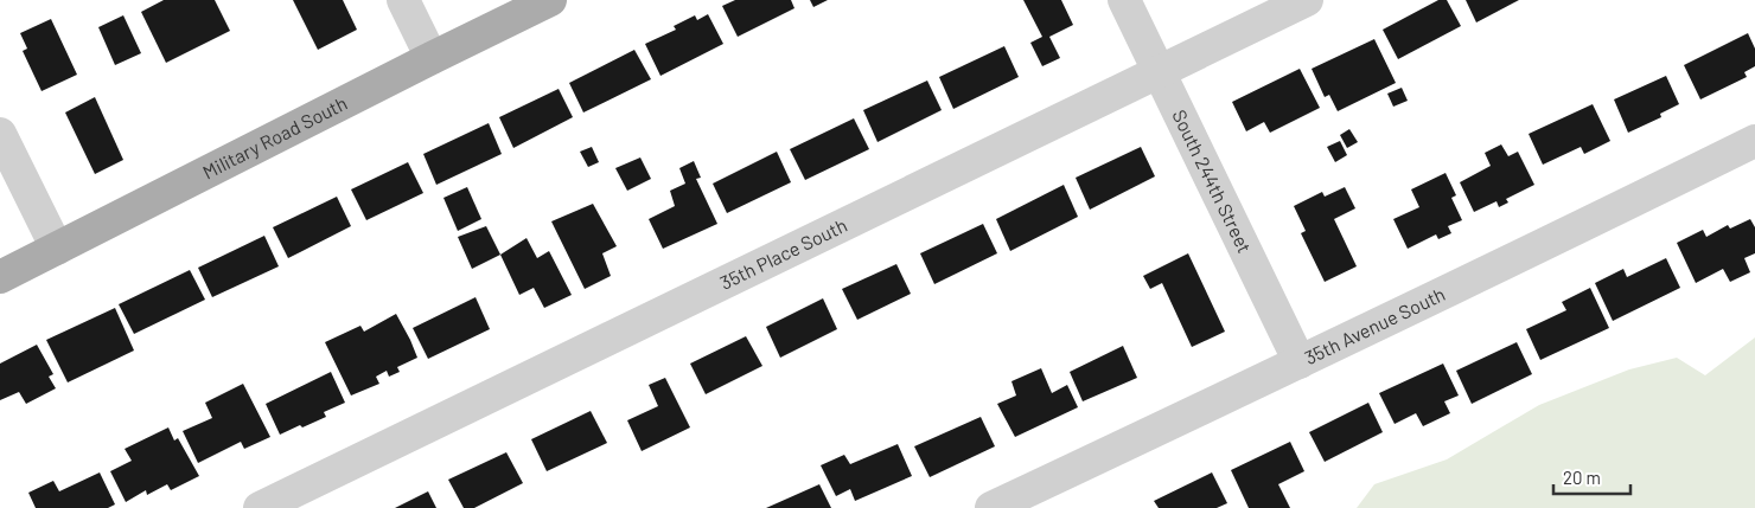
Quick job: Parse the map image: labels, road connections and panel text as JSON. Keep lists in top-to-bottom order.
{
  "streets": {
    "main road": ["Military Road South"],
    "street": ["South 244th Street", "35th Place South", "35th Avenue South"]
  },
  "crossings": [
    ["South 244th Street", "35th Place South"],
    ["South 244th Street", "35th Avenue South"]
  ],
  "scale_bar": "20 m"
}
